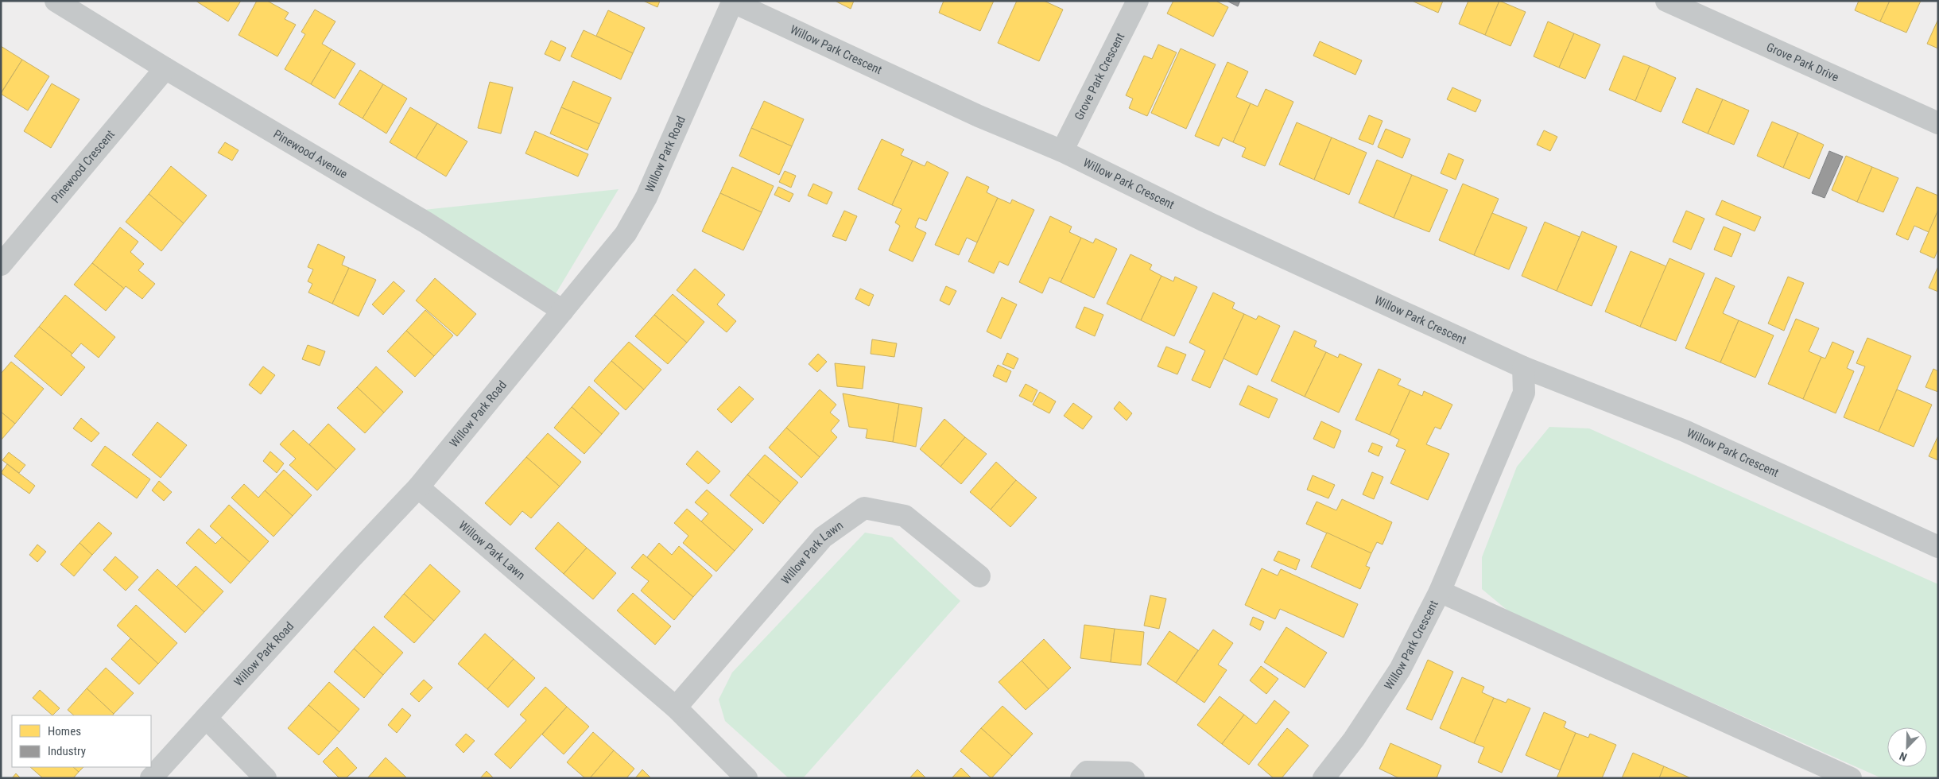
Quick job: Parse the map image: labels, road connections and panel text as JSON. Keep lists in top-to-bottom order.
{
  "streets": {
    "street": [
      "Willow Park Crescent",
      "Grove Park Drive",
      "Grove Park Crescent",
      "Pinewood Avenue",
      "Willow Park Road",
      "Pinewood Crescent",
      "Willow Park Lawn"
    ]
  },
  "crossings": [
    ["Willow Park Crescent", "Grove Park Crescent"],
    ["Willow Park Crescent", "Willow Park Road"],
    ["Pinewood Avenue", "Willow Park Road"],
    ["Pinewood Avenue", "Pinewood Crescent"],
    ["Willow Park Road", "Willow Park Lawn"]
  ],
  "legend": ["Homes", "Industry"],
  "north": "bottom left"
}
